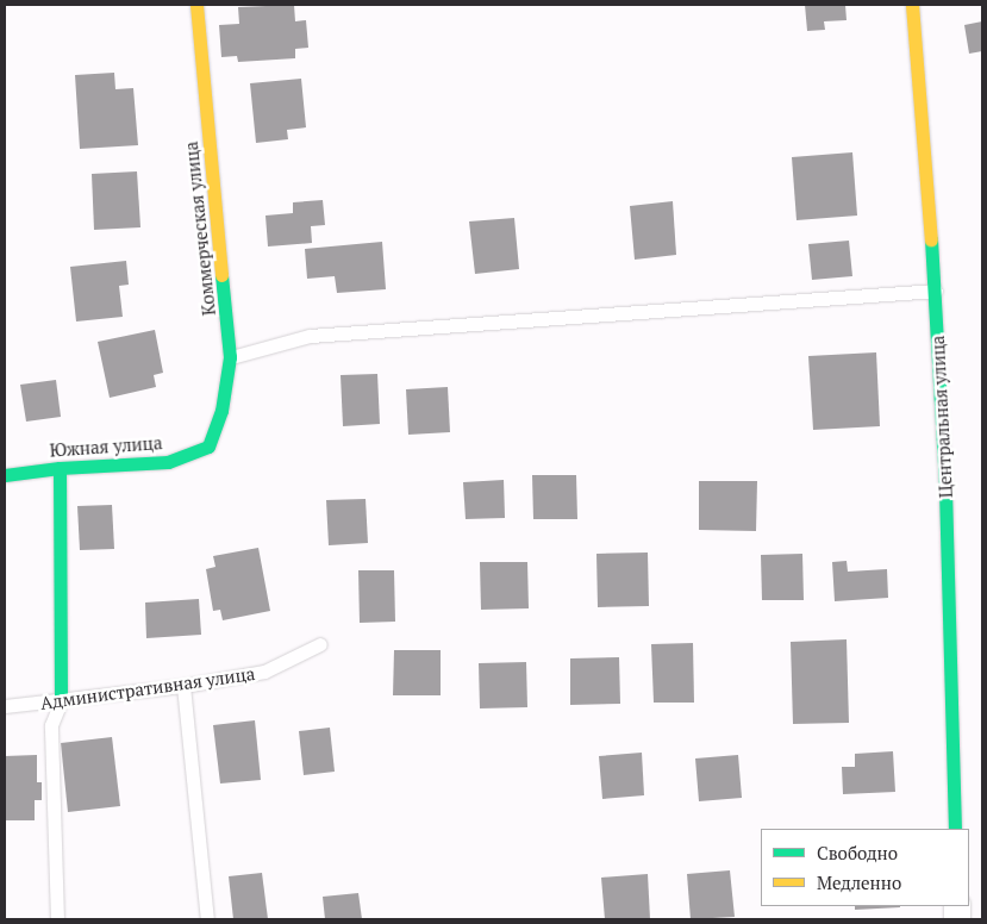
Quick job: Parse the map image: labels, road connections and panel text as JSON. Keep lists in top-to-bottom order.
{
  "streets": {
    "street": ["Коммерческая улица", "Центральная улица", "Южная улица"],
    "lane": ["Административная улица"]
  },
  "crossings": [
    ["Коммерческая улица", "Южная улица"]
  ],
  "legend": ["Свободно", "Медленно"]
}
